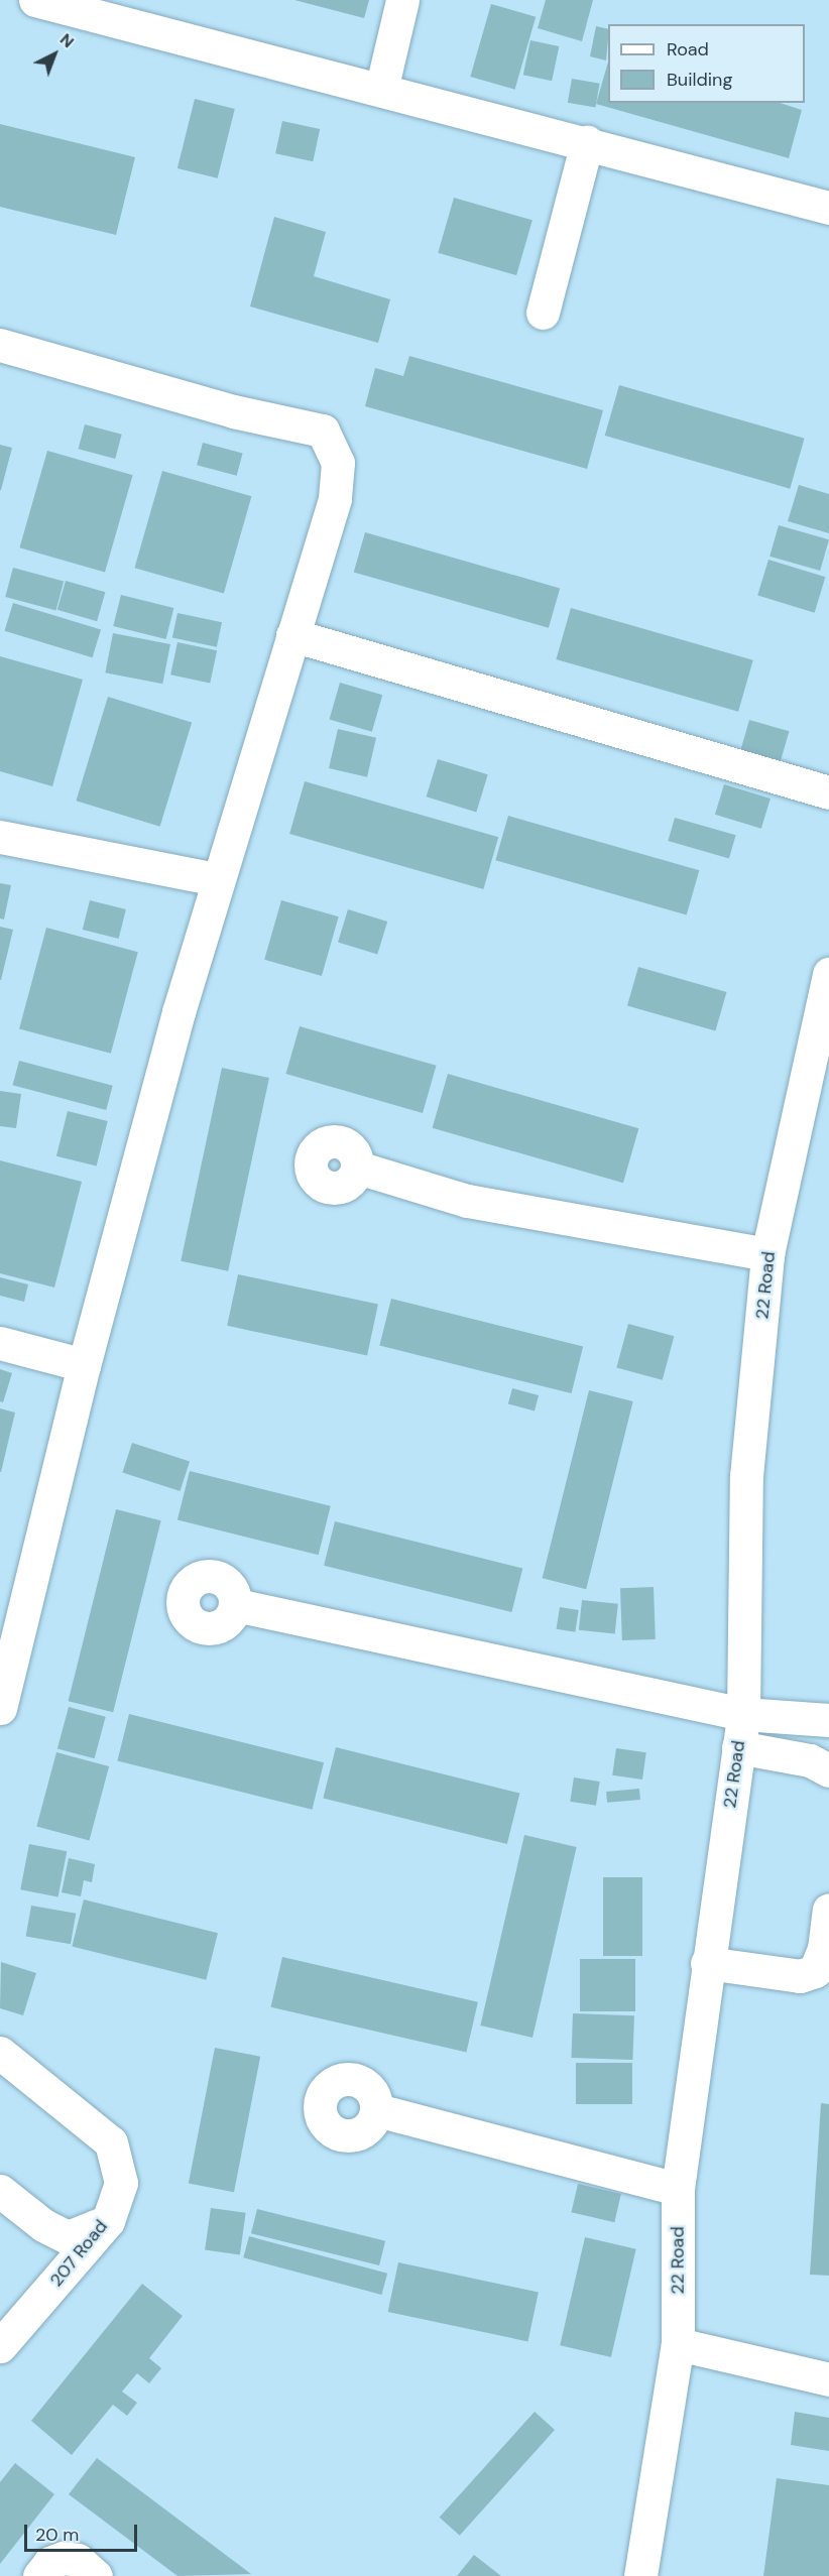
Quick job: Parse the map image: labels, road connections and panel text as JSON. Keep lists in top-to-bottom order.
{
  "streets": {
    "street": ["22 Road", "207 Road"]
  },
  "legend": ["Road", "Building"],
  "scale_bar": "20 m",
  "north": "top right"
}
